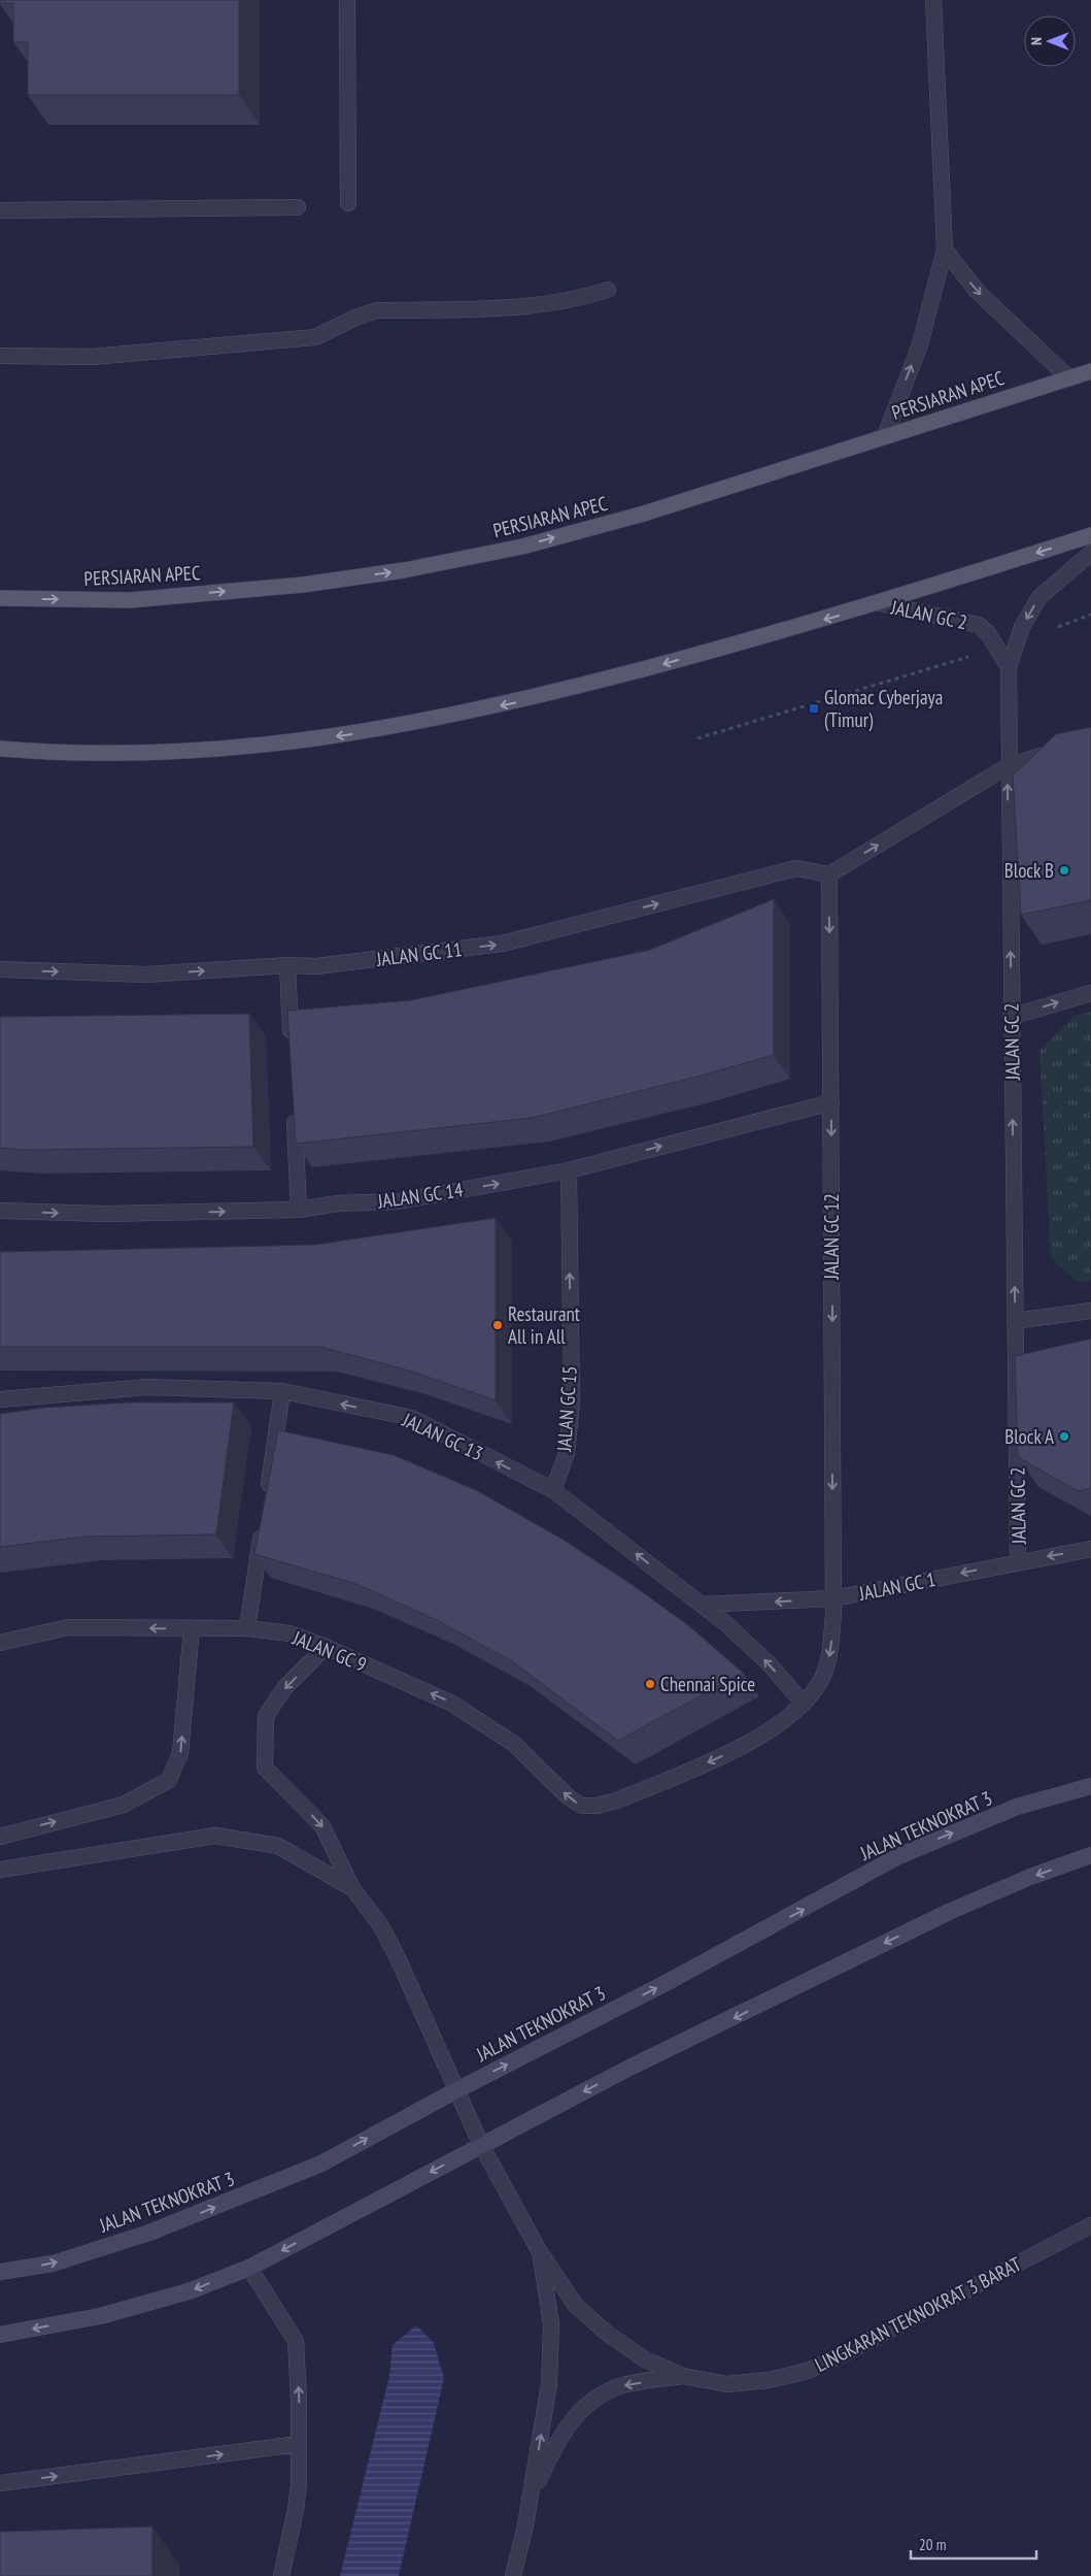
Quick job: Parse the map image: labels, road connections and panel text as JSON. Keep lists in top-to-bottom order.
{
  "streets": {
    "main road": ["PERSIARAN APEC", "JALAN TEKNOKRAT 3"],
    "street": [
      "JALAN GC 2",
      "JALAN GC 11",
      "JALAN GC 14",
      "JALAN GC 12",
      "JALAN GC 15",
      "JALAN GC 13",
      "JALAN GC 1",
      "JALAN GC 9",
      "LINGKARAN TEKNOKRAT 3 BARAT"
    ]
  },
  "crossings": [
    ["JALAN GC 2", "JALAN GC 1"],
    ["JALAN GC 11", "JALAN GC 12"],
    ["JALAN GC 14", "JALAN GC 12"],
    ["JALAN GC 14", "JALAN GC 15"],
    ["JALAN GC 12", "JALAN GC 13"],
    ["JALAN GC 12", "JALAN GC 1"],
    ["JALAN GC 12", "JALAN GC 9"],
    ["JALAN GC 15", "JALAN GC 13"],
    ["JALAN GC 13", "JALAN GC 1"],
    ["JALAN TEKNOKRAT 3", "LINGKARAN TEKNOKRAT 3 BARAT"]
  ],
  "one_way": [
    "PERSIARAN APEC",
    "JALAN GC 11",
    "JALAN GC 14",
    "JALAN GC 12",
    "JALAN GC 15",
    "JALAN GC 13",
    "JALAN GC 1",
    "JALAN GC 9"
  ],
  "places": {
    "transit": ["Glomac Cyberjaya (Timur)"],
    "other": [
      "Block B",
      "Restaurant All in All",
      "Block A",
      "Chennai Spice"
    ]
  },
  "scale_bar": "20 m",
  "north": "left"
}
